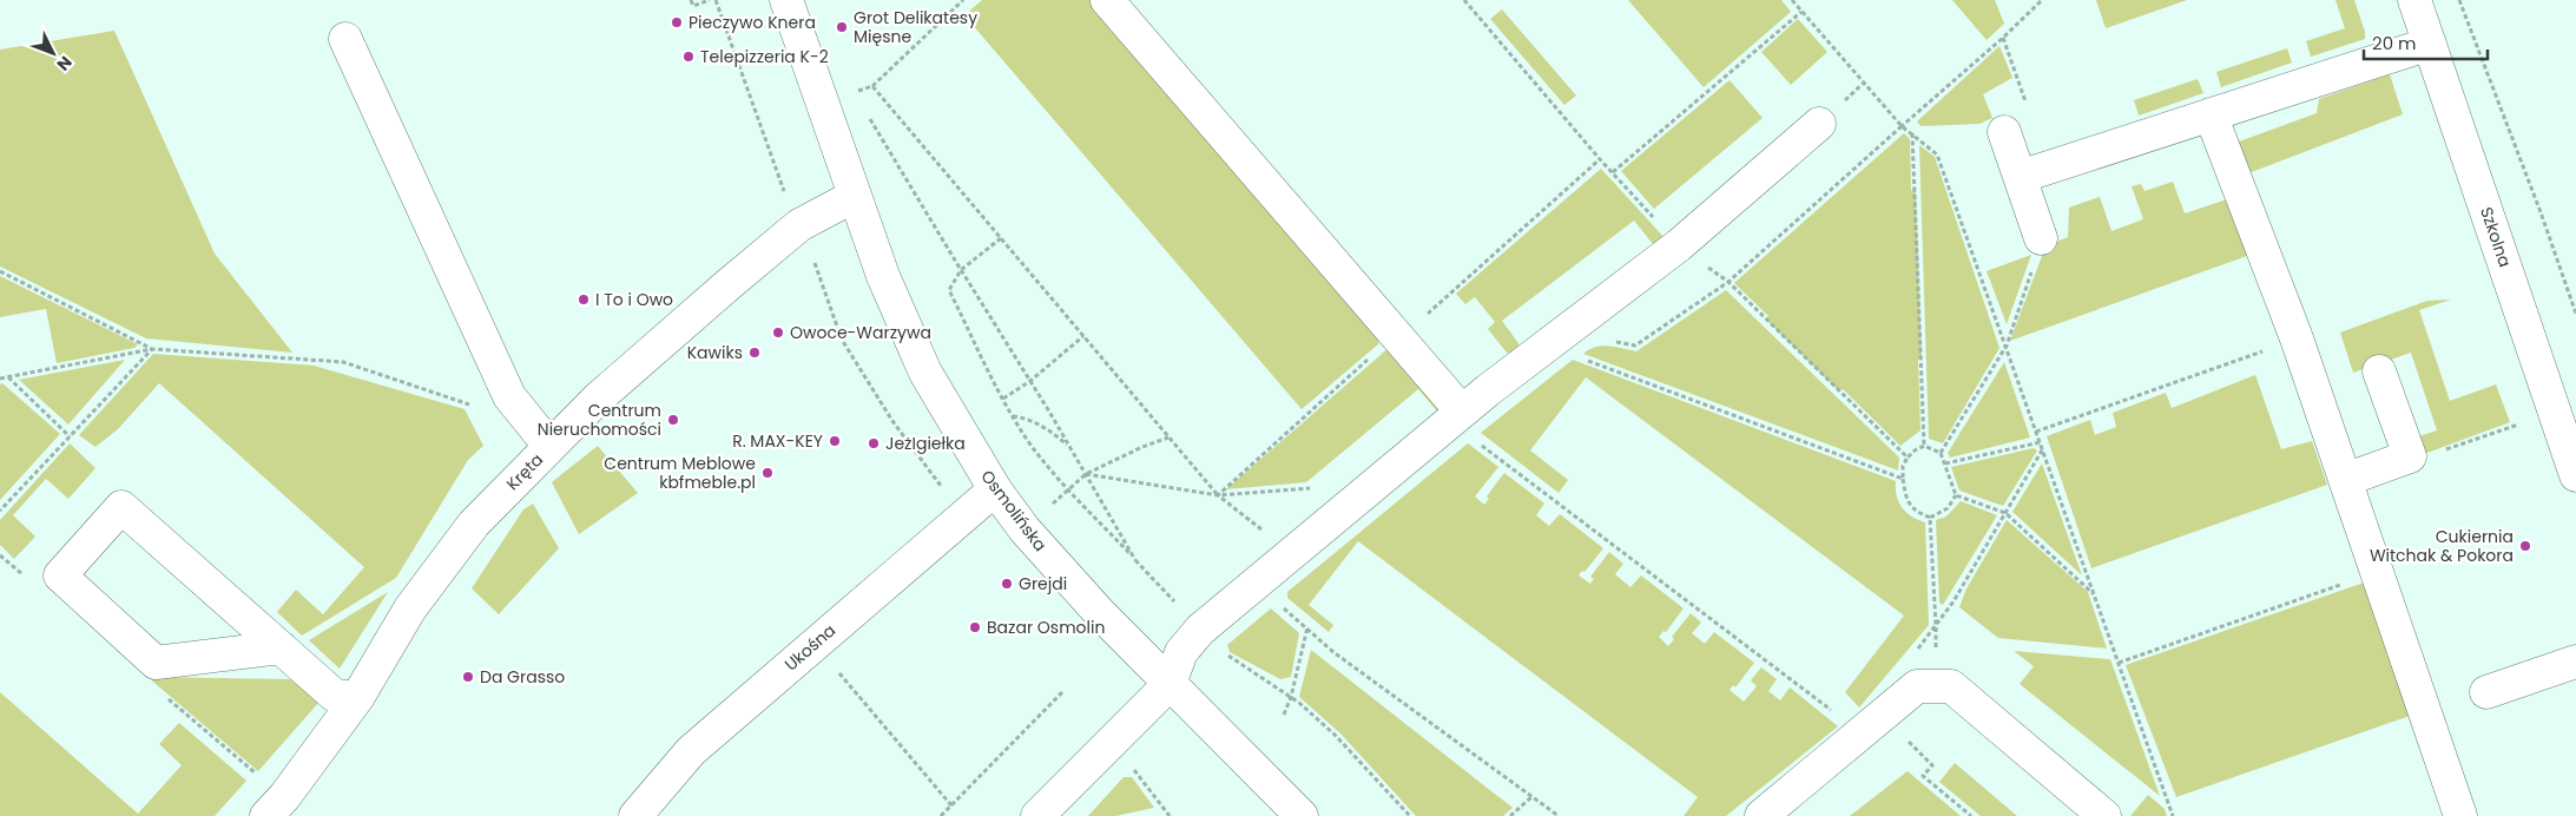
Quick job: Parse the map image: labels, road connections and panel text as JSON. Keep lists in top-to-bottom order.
{
  "streets": {
    "street": [
      "Szkolna",
      "Kręta",
      "Osmolińska",
      "Ukośna"
    ]
  },
  "crossings": [
    ["Kręta", "Osmolińska"],
    ["Osmolińska", "Ukośna"]
  ],
  "places": [
    "Pieczywo Knera",
    "Grot Delikatesy Mięsne",
    "Telepizzeria K-2",
    "I To i Owo",
    "Owoce-Warzywa",
    "Kawiks",
    "Centrum Nieruchomości",
    "R. MAX-KEY",
    "JeżIgiełka",
    "Centrum Meblowe kbfmeble.pl",
    "Cukiernia Witchak & Pokora",
    "Grejdi",
    "Bazar Osmolin",
    "Da Grasso"
  ],
  "scale_bar": "20 m",
  "north": "bottom right"
}
